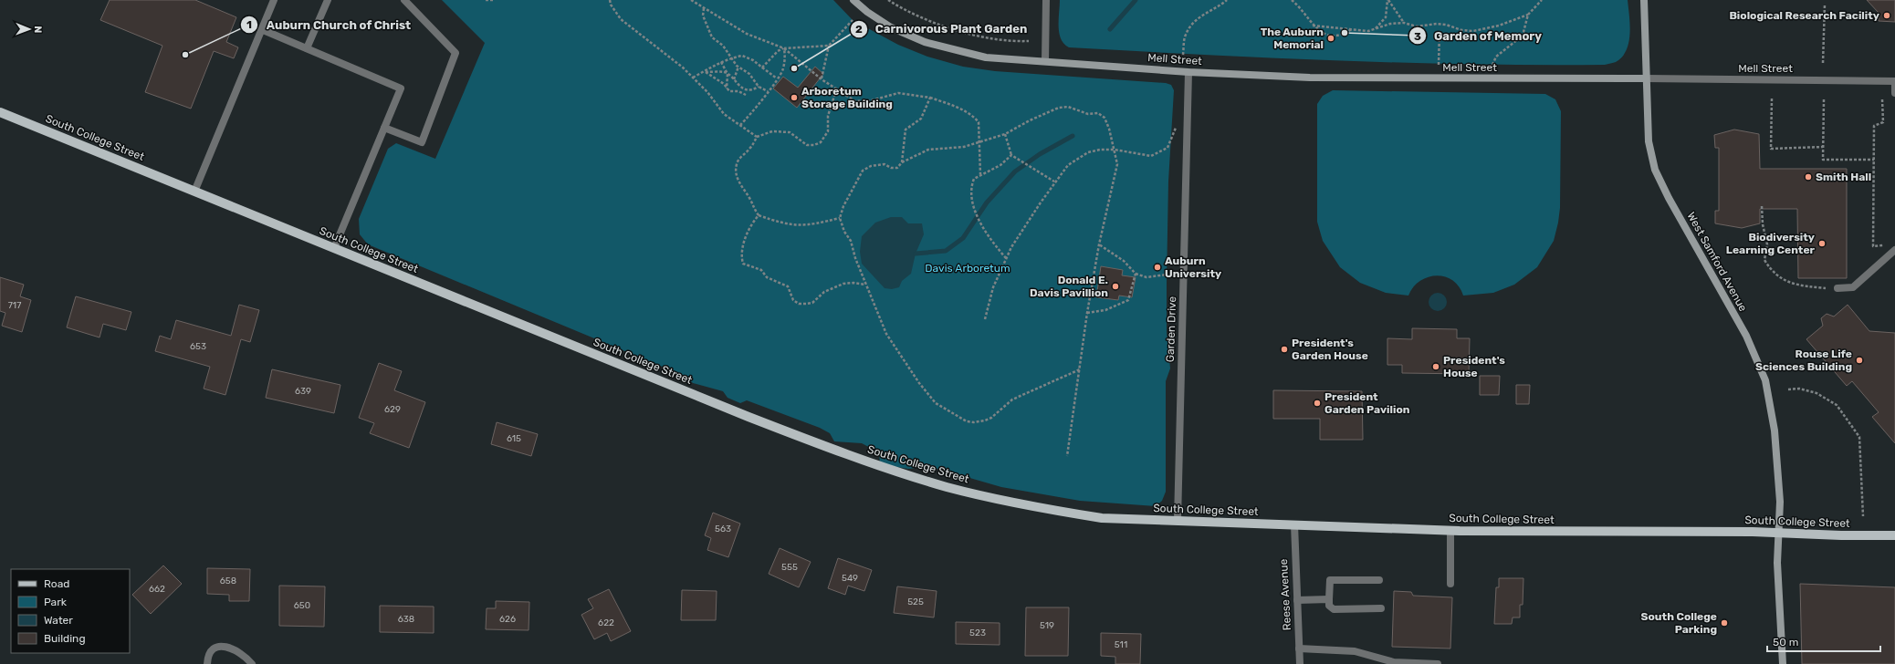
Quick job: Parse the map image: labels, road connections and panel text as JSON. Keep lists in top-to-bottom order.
{
  "streets": {
    "main road": ["South College Street"],
    "street": [
      "Mell Street",
      "West Samford Avenue",
      "Garden Drive",
      "Reese Avenue"
    ]
  },
  "crossings": [
    ["Mell Street", "West Samford Avenue"],
    ["Mell Street", "Garden Drive"],
    ["South College Street", "West Samford Avenue"],
    ["South College Street", "Garden Drive"],
    ["South College Street", "Reese Avenue"]
  ],
  "parks": ["Davis Arboretum"],
  "places": [
    "Biological Research Facility",
    "Garden of Memory",
    "The Auburn Memorial",
    "Auburn Church of Christ",
    "Carnivorous Plant Garden",
    "Arboretum Storage Building",
    "Smith Hall",
    "Biodiversity Learning Center",
    "Auburn University",
    "Donald E. Davis Pavillion",
    "President's Garden House",
    "Rouse Life Sciences Building",
    "President's House",
    "President Garden Pavilion",
    "South College Parking"
  ],
  "house_numbers": [
    "717",
    "653",
    "639",
    "629",
    "615",
    "563",
    "555",
    "549",
    "658",
    "662",
    "525",
    "650",
    "638",
    "626",
    "622",
    "519",
    "523",
    "511"
  ],
  "legend": [
    "Road",
    "Park",
    "Water",
    "Building"
  ],
  "scale_bar": "50 m",
  "north": "right"
}
